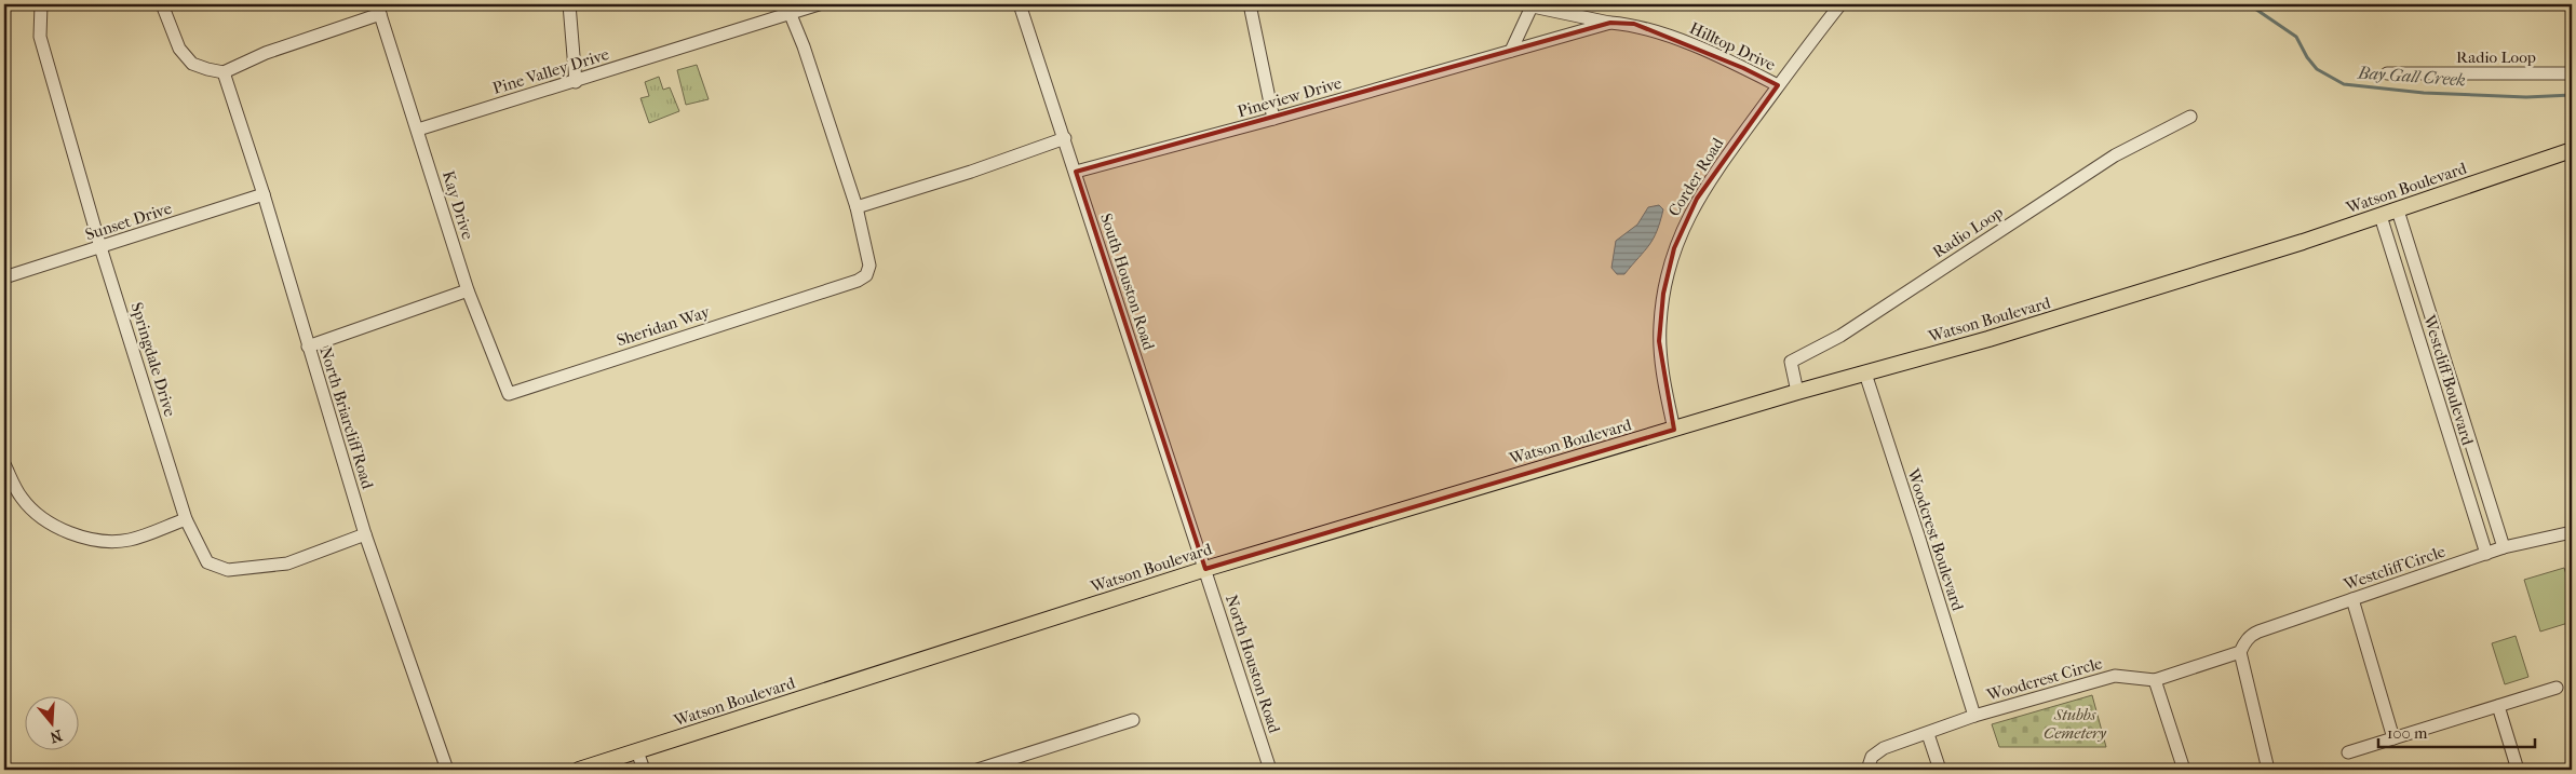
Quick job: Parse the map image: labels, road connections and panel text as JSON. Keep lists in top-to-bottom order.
{
  "streets": {
    "main road": ["Watson Boulevard"],
    "street": [
      "Hilltop Drive",
      "Radio Loop",
      "Pine Valley Drive",
      "Pineview Drive",
      "Corder Road",
      "Kay Drive",
      "Sunset Drive",
      "South Houston Road",
      "Sheridan Way",
      "Springdale Drive",
      "Westcliff Boulevard",
      "North Briarcliff Road",
      "Woodcrest Boulevard",
      "Westcliff Circle",
      "North Houston Road",
      "Woodcrest Circle"
    ]
  },
  "crossings": [
    ["Hilltop Drive", "Pineview Drive"],
    ["Hilltop Drive", "Corder Road"],
    ["Radio Loop", "Watson Boulevard"],
    ["Pine Valley Drive", "Kay Drive"],
    ["Pine Valley Drive", "Sheridan Way"],
    ["Pineview Drive", "South Houston Road"],
    ["Corder Road", "Watson Boulevard"],
    ["Watson Boulevard", "South Houston Road"],
    ["Watson Boulevard", "Westcliff Boulevard"],
    ["Watson Boulevard", "Woodcrest Boulevard"],
    ["Watson Boulevard", "North Houston Road"],
    ["Kay Drive", "Sheridan Way"],
    ["Sunset Drive", "Springdale Drive"],
    ["Sunset Drive", "North Briarcliff Road"],
    ["South Houston Road", "North Houston Road"],
    ["Springdale Drive", "North Briarcliff Road"],
    ["Westcliff Boulevard", "Westcliff Circle"],
    ["Woodcrest Boulevard", "Woodcrest Circle"],
    ["Westcliff Circle", "Woodcrest Circle"]
  ],
  "water": ["Bay Gall Creek"],
  "parks": ["Stubbs Cemetery"],
  "scale_bar": "100 m",
  "north": "bottom"
}
